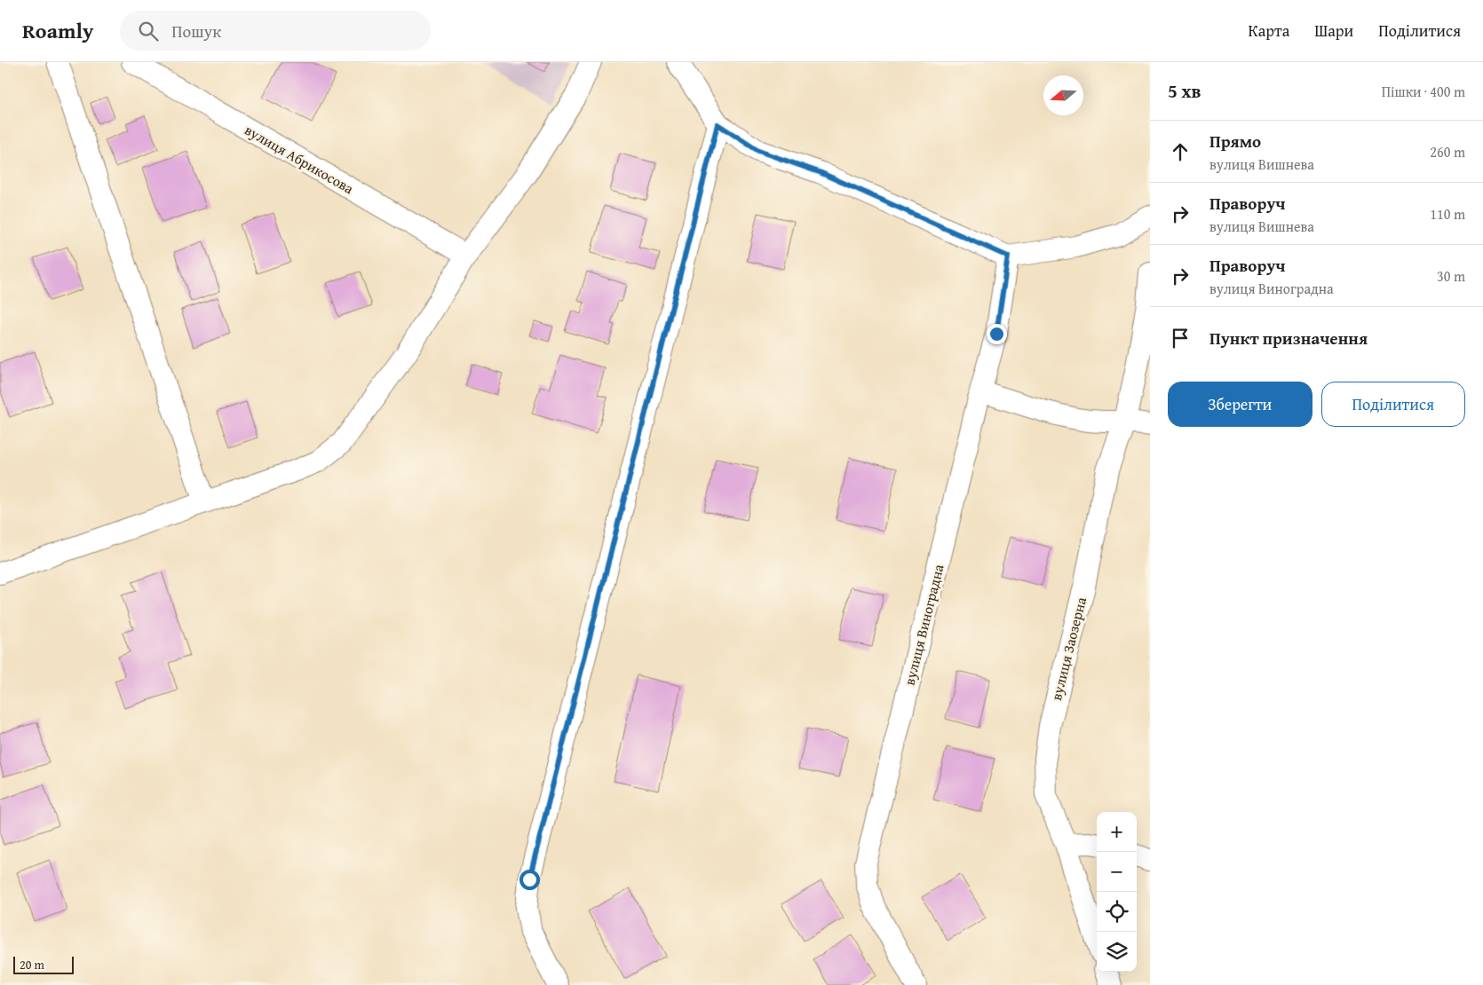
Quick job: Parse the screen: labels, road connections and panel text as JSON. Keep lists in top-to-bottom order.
{
  "streets": {
    "street": ["вулиця Абрикосова", "вулиця Виноградна", "вулиця Заозерна"]
  },
  "scale_bar": "20 m",
  "north": "left",
  "page": {
    "header": "Roamly",
    "search": "Пошук",
    "nav": ["Карта", "Шари", "Поділитися"],
    "heading": ["5 хв", "Пішки · 400 m"],
    "list": [
      ["Прямо", "вулиця Вишнева", "260 m"],
      ["Праворуч", "вулиця Вишнева", "110 m"],
      ["Праворуч", "вулиця Виноградна", "30 m"],
      "Пункт призначення"
    ],
    "buttons": ["Зберегти", "Поділитися"],
    "map_buttons": ["+", "−"],
    "scale": "20 m"
  }
}
